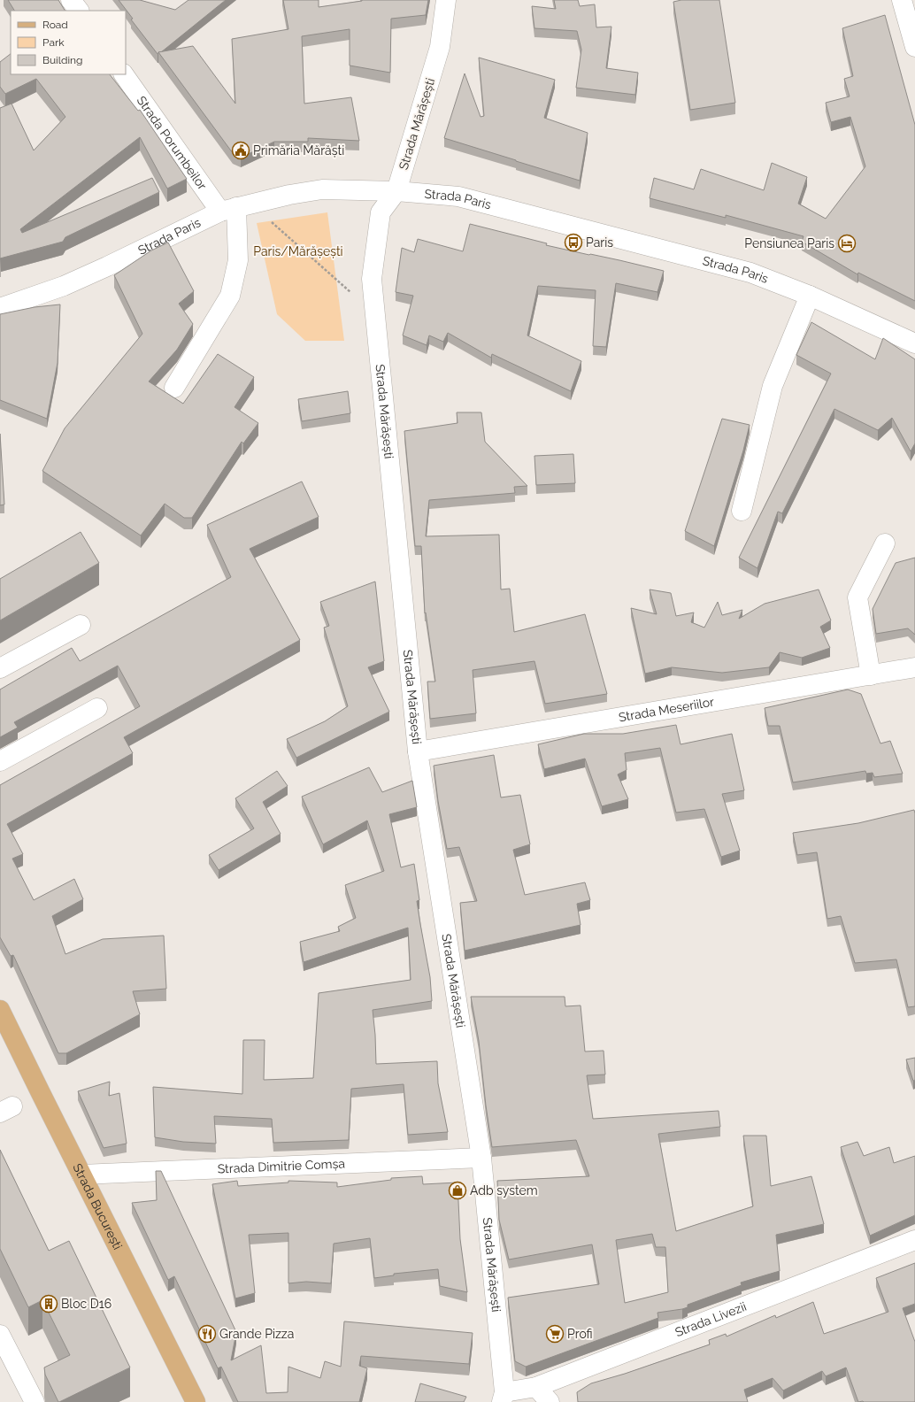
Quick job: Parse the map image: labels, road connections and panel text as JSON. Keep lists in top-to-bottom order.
{
  "streets": {
    "main road": ["Strada București"],
    "street": [
      "Strada Mărășești",
      "Strada Porumbeilor",
      "Strada Paris",
      "Strada Meseriilor",
      "Strada Dimitrie Comșa",
      "Strada Livezii"
    ]
  },
  "crossings": [
    ["Strada Mărășești", "Strada Paris"],
    ["Strada Mărășești", "Strada Meseriilor"],
    ["Strada Mărășești", "Strada Dimitrie Comșa"],
    ["Strada Mărășești", "Strada Livezii"],
    ["Strada Porumbeilor", "Strada Paris"],
    ["Strada Dimitrie Comșa", "Strada București"]
  ],
  "parks": ["Paris/Mărășești"],
  "places": {
    "public building": ["Primăria Mărăști"],
    "bus stop": ["Paris"],
    "hotel": ["Pensiunea Paris"],
    "shop": ["Adb system"],
    "building": ["Bloc D16"],
    "restaurant": ["Grande Pizza"],
    "supermarket": ["Profi"]
  },
  "legend": ["Road", "Park", "Building"]
}
